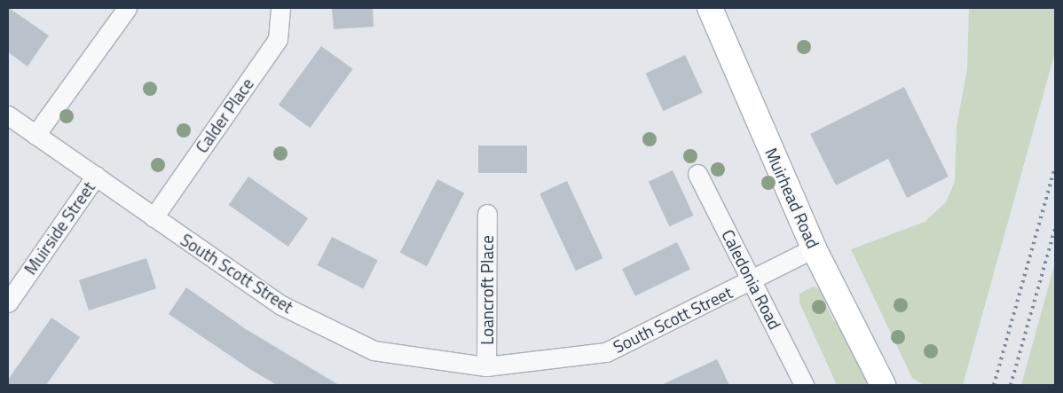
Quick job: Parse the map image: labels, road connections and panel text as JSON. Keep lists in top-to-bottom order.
{
  "streets": {
    "street": [
      "Calder Place",
      "Muirhead Road",
      "Muirside Street",
      "South Scott Street",
      "Caledonia Road",
      "Loancroft Place"
    ]
  },
  "crossings": [
    ["Calder Place", "South Scott Street"],
    ["Muirhead Road", "South Scott Street"],
    ["Muirside Street", "South Scott Street"],
    ["South Scott Street", "Caledonia Road"],
    ["South Scott Street", "Loancroft Place"]
  ]
}
